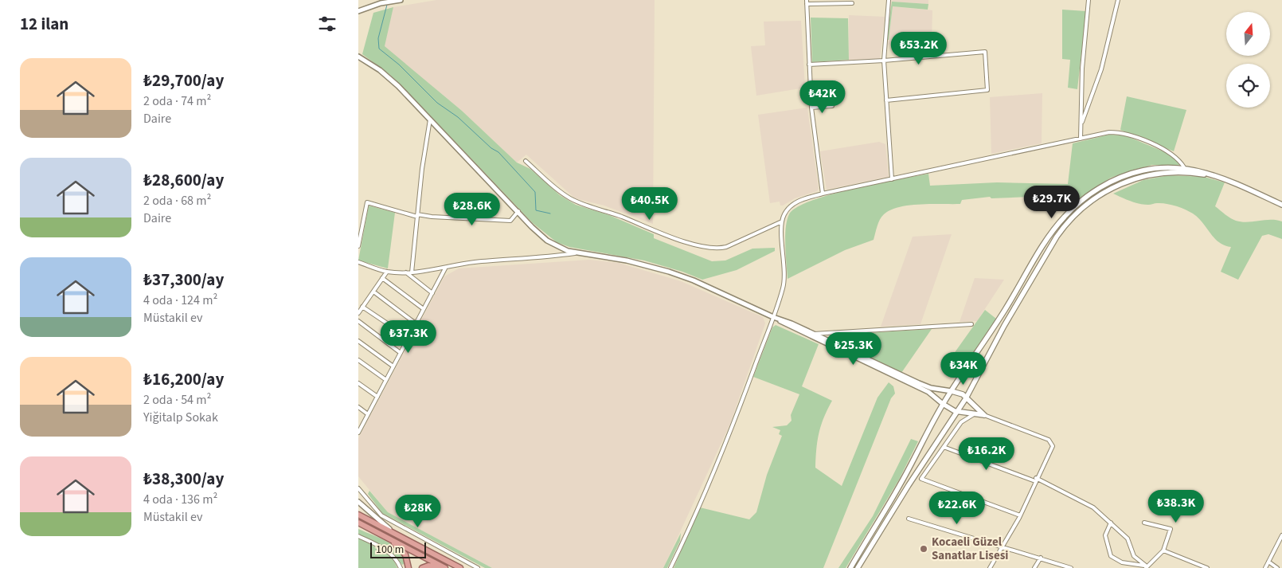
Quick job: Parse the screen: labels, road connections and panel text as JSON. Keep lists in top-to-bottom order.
{
  "places": ["Kocaeli Güzel Sanatlar Lisesi"],
  "scale_bar": "100 m",
  "north": "top",
  "page": {
    "heading": "12 ilan",
    "price": [
      "₺53.2K",
      "₺42K",
      "₺29.7K",
      "₺40.5K",
      "₺28.6K",
      "₺37.3K",
      "₺25.3K",
      "₺34K",
      "₺16.2K",
      "₺38.3K",
      "₺22.6K",
      "₺28K"
    ],
    "list": [
      {
        "name": "₺29,700/ay",
        "note": "2 oda · 74 m² · Daire"
      },
      {
        "name": "₺28,600/ay",
        "note": "2 oda · 68 m² · Daire"
      },
      {
        "name": "₺37,300/ay",
        "note": "4 oda · 124 m² · Müstakil ev"
      },
      {
        "name": "₺16,200/ay",
        "note": "2 oda · 54 m² · Yiğitalp Sokak"
      },
      {
        "name": "₺38,300/ay",
        "note": "4 oda · 136 m² · Müstakil ev"
      }
    ],
    "scale": "100 m"
  }
}
